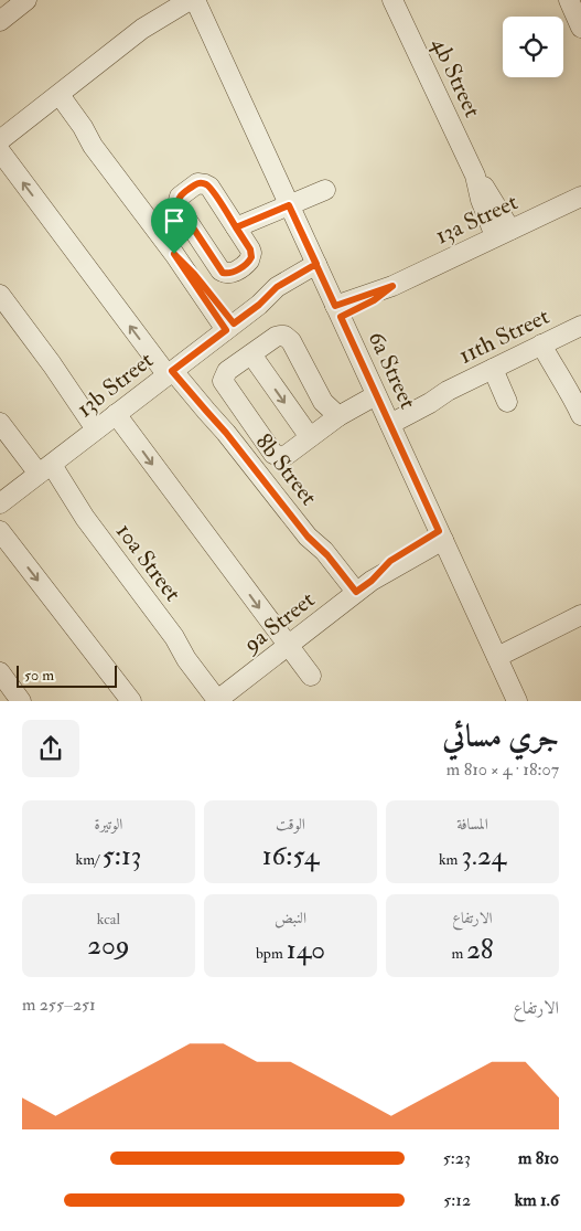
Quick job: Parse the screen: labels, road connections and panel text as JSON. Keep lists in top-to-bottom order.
{
  "streets": {
    "street": [
      "4b Street",
      "13a Street",
      "11th Street",
      "6a Street",
      "13b Street",
      "8b Street",
      "10a Street",
      "9a Street"
    ]
  },
  "crossings": [
    ["4b Street", "13a Street"],
    ["13a Street", "6a Street"],
    ["11th Street", "6a Street"],
    ["6a Street", "13b Street"],
    ["6a Street", "9a Street"],
    ["13b Street", "8b Street"],
    ["13b Street", "10a Street"],
    ["8b Street", "9a Street"],
    ["10a Street", "9a Street"]
  ],
  "scale_bar": "50 m",
  "page": {
    "scale": "50 m",
    "heading": ["جري مسائي", "18:07 · 4 × 810 m"],
    "stats": [
      ["المسافة", "3.24 km"],
      ["الوقت", "16:54"],
      ["الوتيرة", "5:13 /km"],
      ["الارتفاع", "28 m"],
      ["النبض", "140 bpm"],
      ["kcal", "209"]
    ],
    "chart": ["الارتفاع", "251–255 m"],
    "list": [
      {
        "name": "810 m",
        "note": "5:23"
      },
      {
        "name": "1.6 km",
        "note": "5:12"
      }
    ]
  }
}
